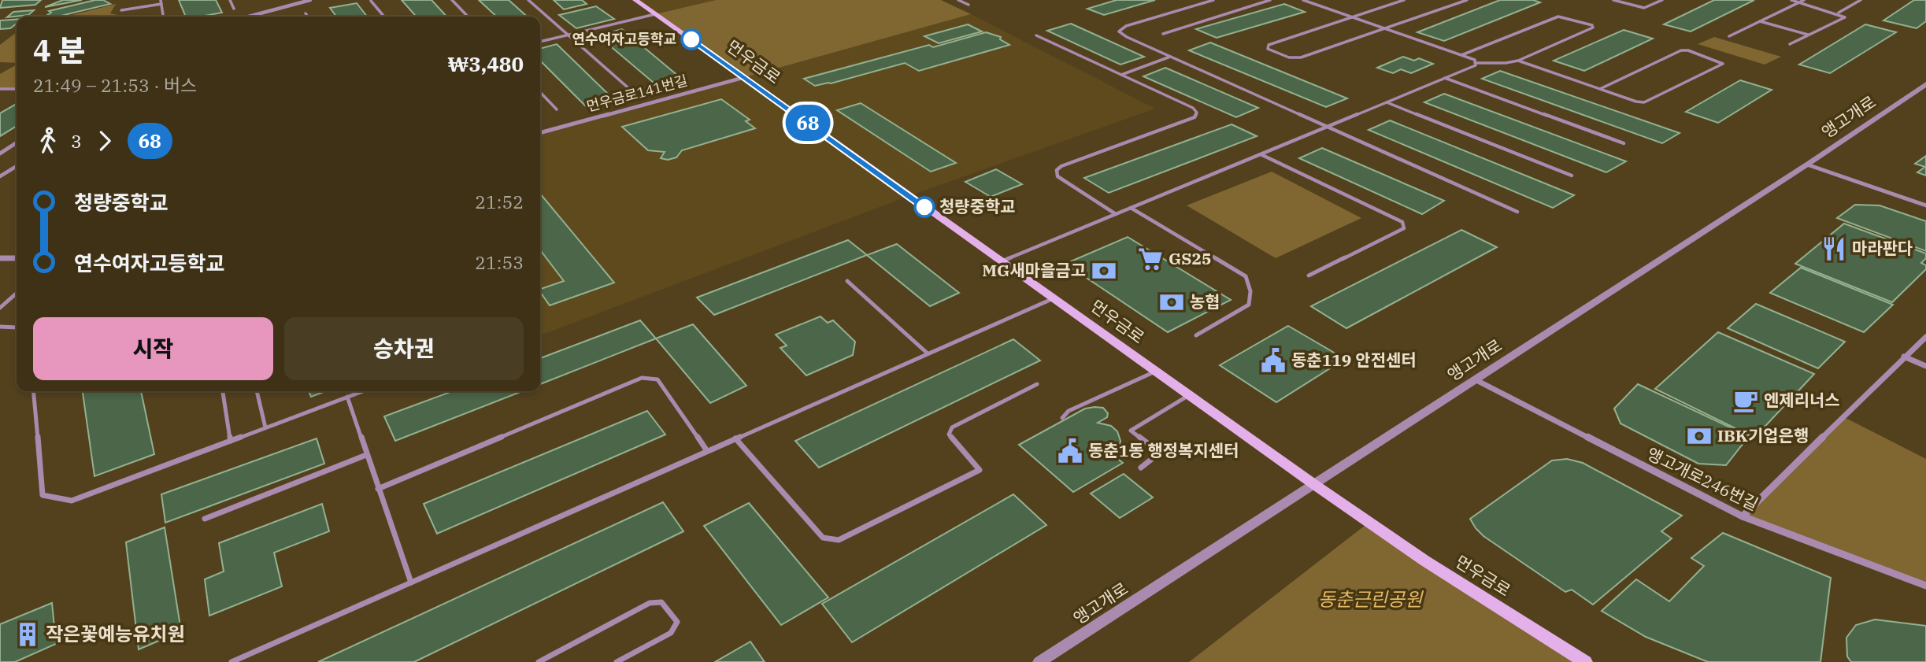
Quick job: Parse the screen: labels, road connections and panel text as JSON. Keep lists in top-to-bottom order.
{
  "streets": {
    "main road": ["먼우금로"],
    "street": ["먼우금로141번길", "앵고개로", "앵고개로246번길"]
  },
  "crossings": [
    ["먼우금로", "먼우금로141번길"],
    ["먼우금로", "앵고개로"],
    ["앵고개로", "앵고개로246번길"]
  ],
  "parks": ["동춘근린공원"],
  "places": {
    "other": ["연수여자고등학교", "청량중학교"],
    "restaurant": ["마라판다"],
    "supermarket": ["GS25"],
    "bank": ["MG새마을금고", "농협", "IBK기업은행"],
    "public building": ["동춘119 안전센터", "동춘1동 행정복지센터"],
    "cafe": ["엔제리너스"],
    "building": ["작은꽃예능유치원"]
  },
  "lines": ["bus line 68"],
  "page": {
    "on_map": "68",
    "heading": ["4 분", "21:49 – 21:53 · 버스", "₩3,480"],
    "legs": ["3", "68"],
    "list": [
      {
        "name": "청량중학교",
        "value": "21:52"
      },
      {
        "name": "연수여자고등학교",
        "value": "21:53"
      }
    ],
    "buttons": ["시작", "승차권"]
  }
}
